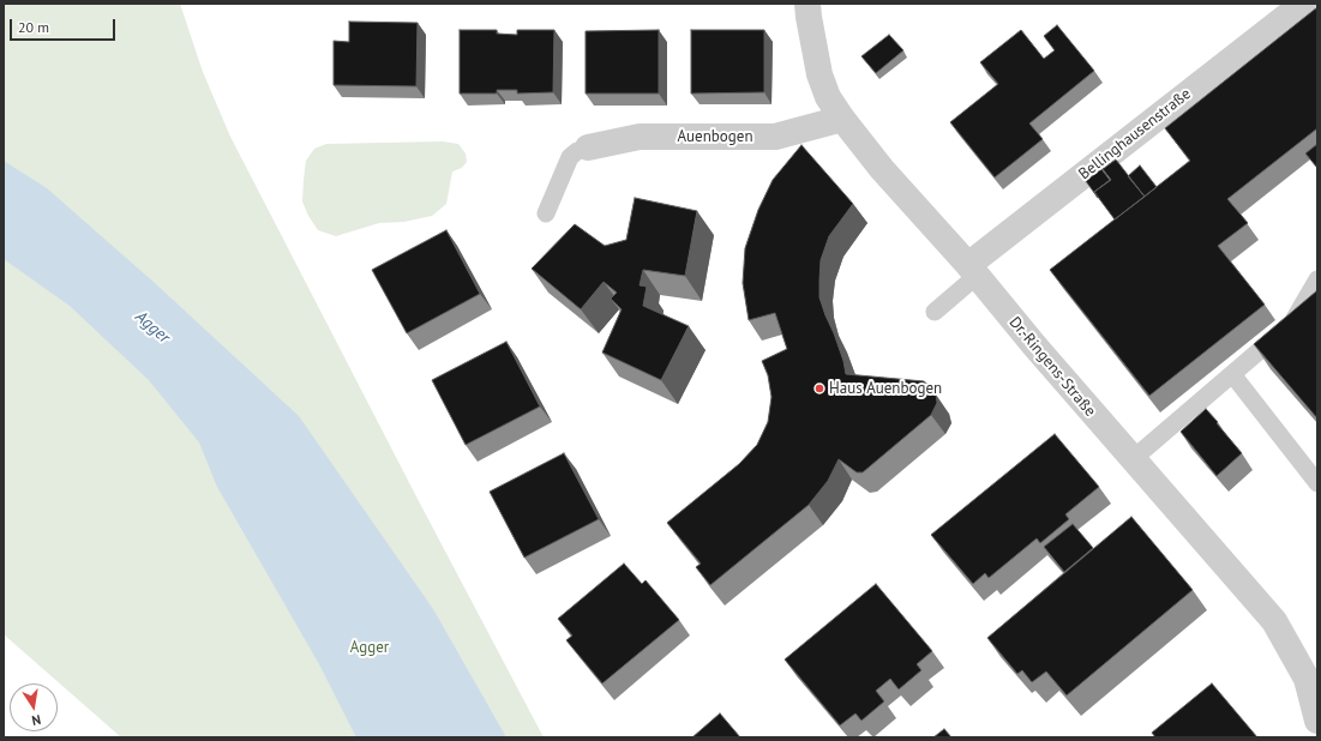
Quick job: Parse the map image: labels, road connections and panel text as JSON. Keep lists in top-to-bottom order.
{
  "streets": {
    "street": ["Bellinghausenstraße", "Auenbogen", "Dr.-Ringens-Straße"]
  },
  "crossings": [
    ["Bellinghausenstraße", "Dr.-Ringens-Straße"],
    ["Auenbogen", "Dr.-Ringens-Straße"]
  ],
  "water": ["Agger"],
  "parks": ["Agger"],
  "places": ["Haus Auenbogen"],
  "scale_bar": "20 m",
  "north": "bottom"
}
